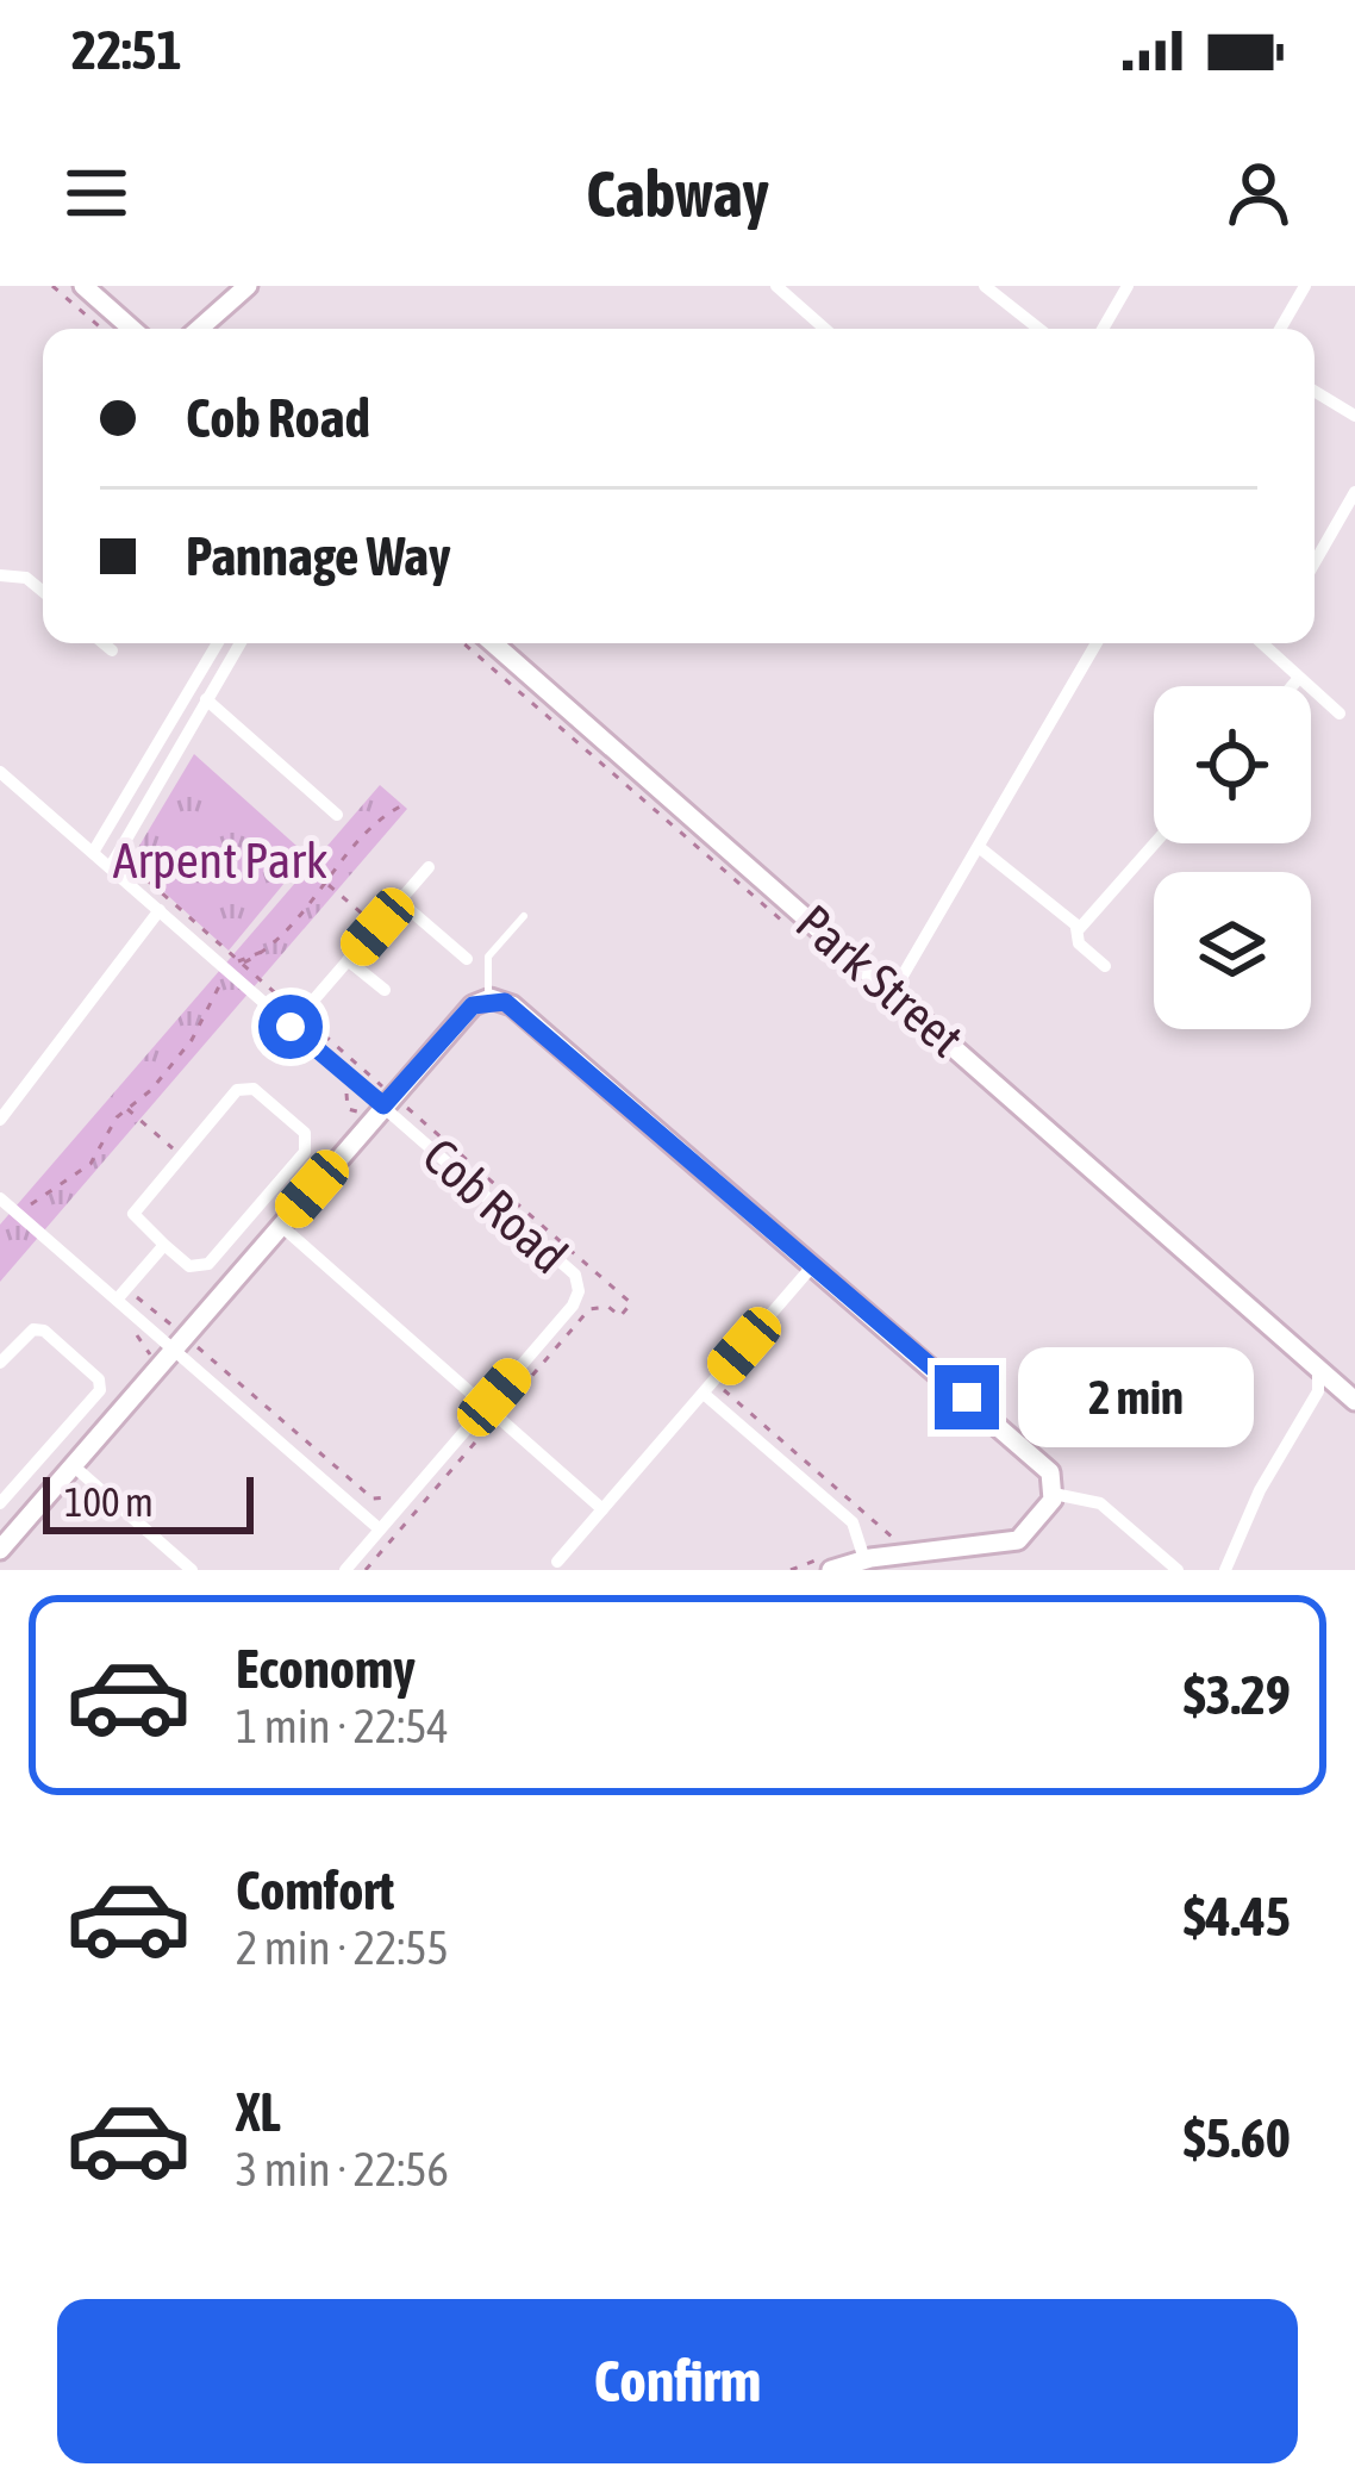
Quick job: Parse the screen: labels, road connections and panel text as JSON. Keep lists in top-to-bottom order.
{
  "streets": {
    "street": ["Park Street", "Cob Road"]
  },
  "parks": ["Arpent Park"],
  "scale_bar": "100 m",
  "page": {
    "status": "22:51",
    "header": "Cabway",
    "banner": ["Cob Road", "Pannage Way"],
    "bubble": "2 min",
    "scale": "100 m",
    "list": [
      {
        "name": "Economy",
        "note": "1 min · 22:54",
        "value": "$3.29"
      },
      {
        "name": "Comfort",
        "note": "2 min · 22:55",
        "value": "$4.45"
      },
      {
        "name": "XL",
        "note": "3 min · 22:56",
        "value": "$5.60"
      }
    ],
    "buttons": "Confirm"
  }
}
